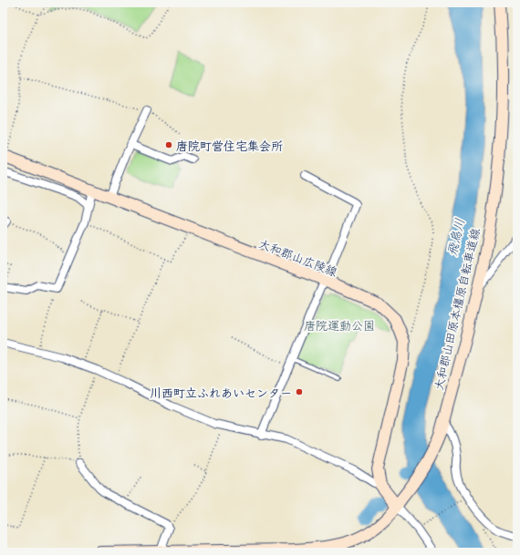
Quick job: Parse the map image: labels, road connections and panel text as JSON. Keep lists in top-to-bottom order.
{
  "streets": {
    "main road": ["大和郡山広陵線"]
  },
  "water": ["飛鳥川"],
  "parks": ["唐院運動公園"],
  "places": ["唐院町営住宅集会所", "川西町立ふれあいセンター"]
}
